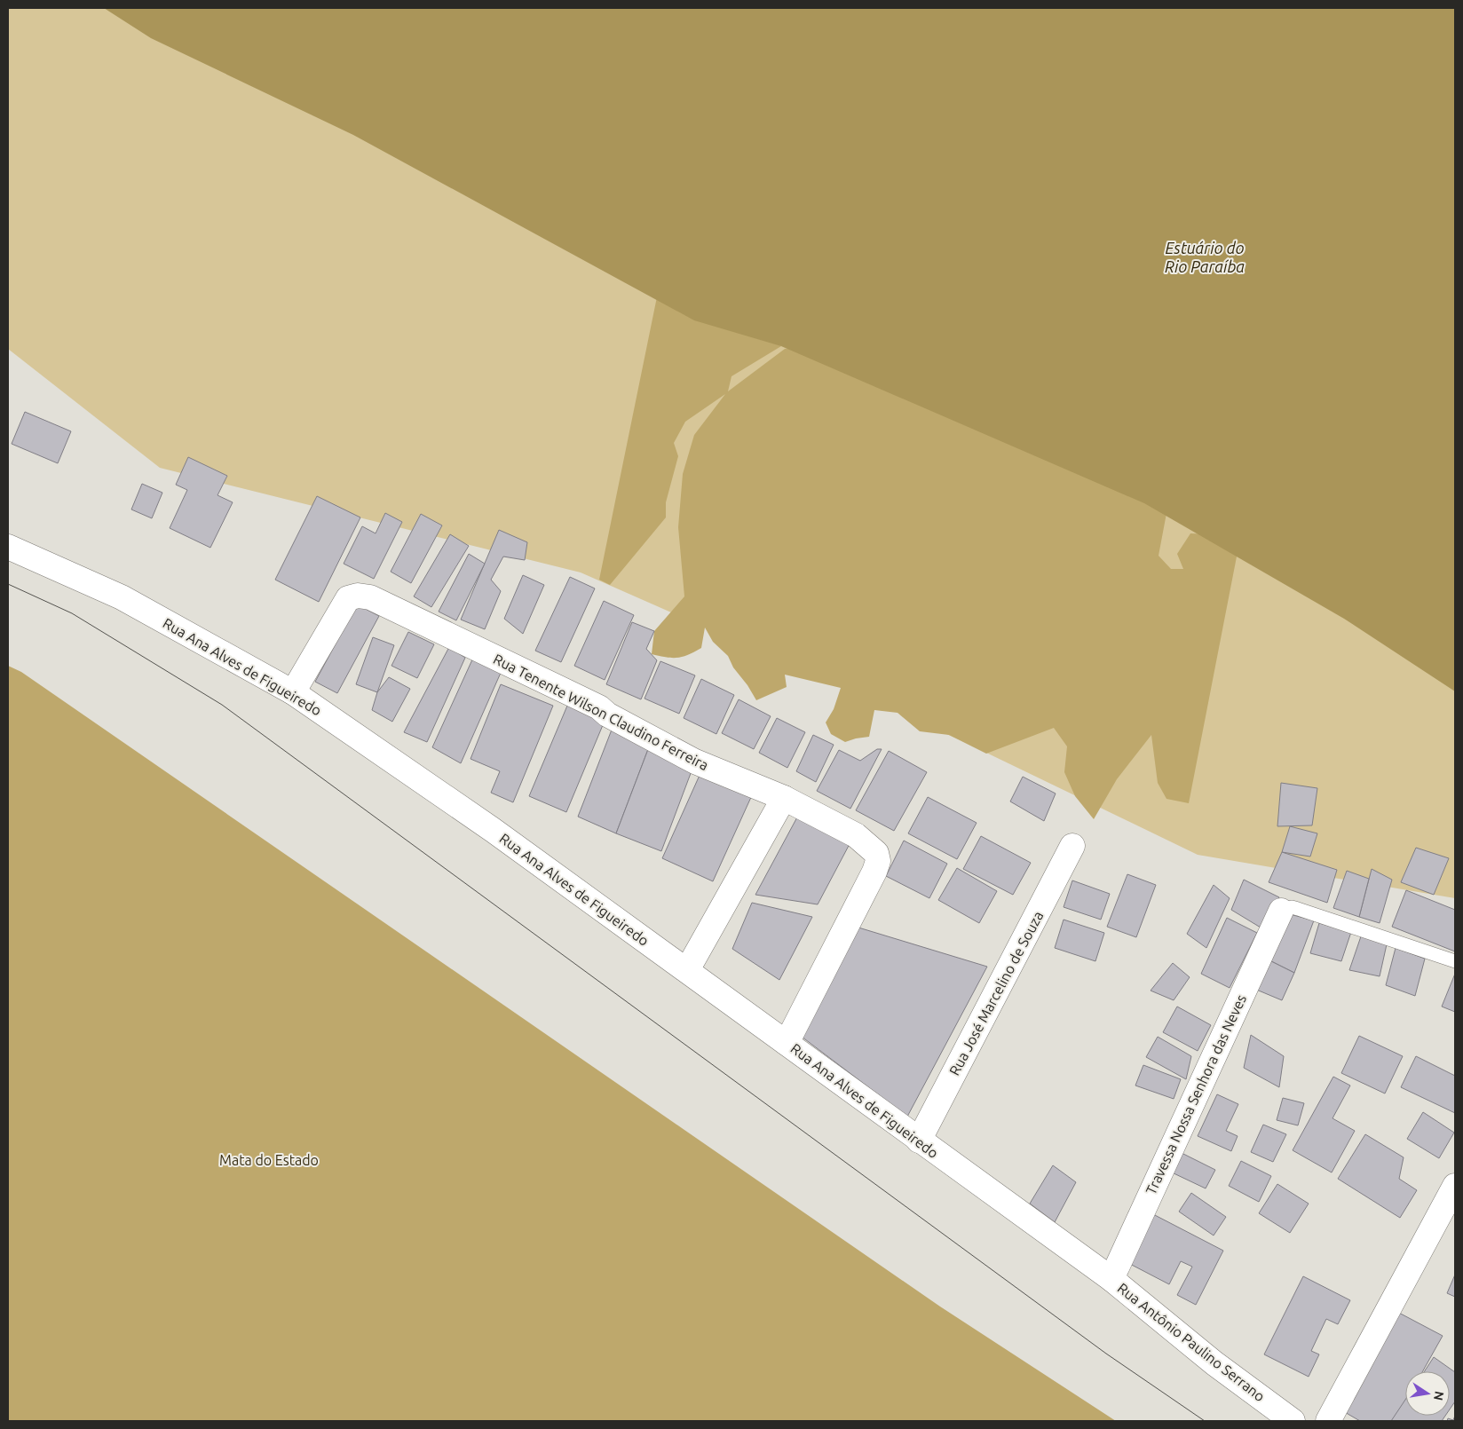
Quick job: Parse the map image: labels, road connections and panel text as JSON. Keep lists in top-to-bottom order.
{
  "streets": {
    "street": [
      "Rua Ana Alves de Figueiredo",
      "Rua Tenente Wilson Claudino Ferreira",
      "Rua José Marcelino de Souza",
      "Travessa Nossa Senhora das Neves",
      "Rua Antônio Paulino Serrano"
    ]
  },
  "crossings": [
    ["Rua Ana Alves de Figueiredo", "Rua Tenente Wilson Claudino Ferreira"],
    ["Rua Ana Alves de Figueiredo", "Rua José Marcelino de Souza"],
    ["Rua Ana Alves de Figueiredo", "Travessa Nossa Senhora das Neves"],
    ["Rua Ana Alves de Figueiredo", "Rua Antônio Paulino Serrano"],
    ["Travessa Nossa Senhora das Neves", "Rua Antônio Paulino Serrano"]
  ],
  "water": ["Estuário do Rio Paraíba"],
  "parks": ["Mata do Estado"],
  "north": "right"
}
